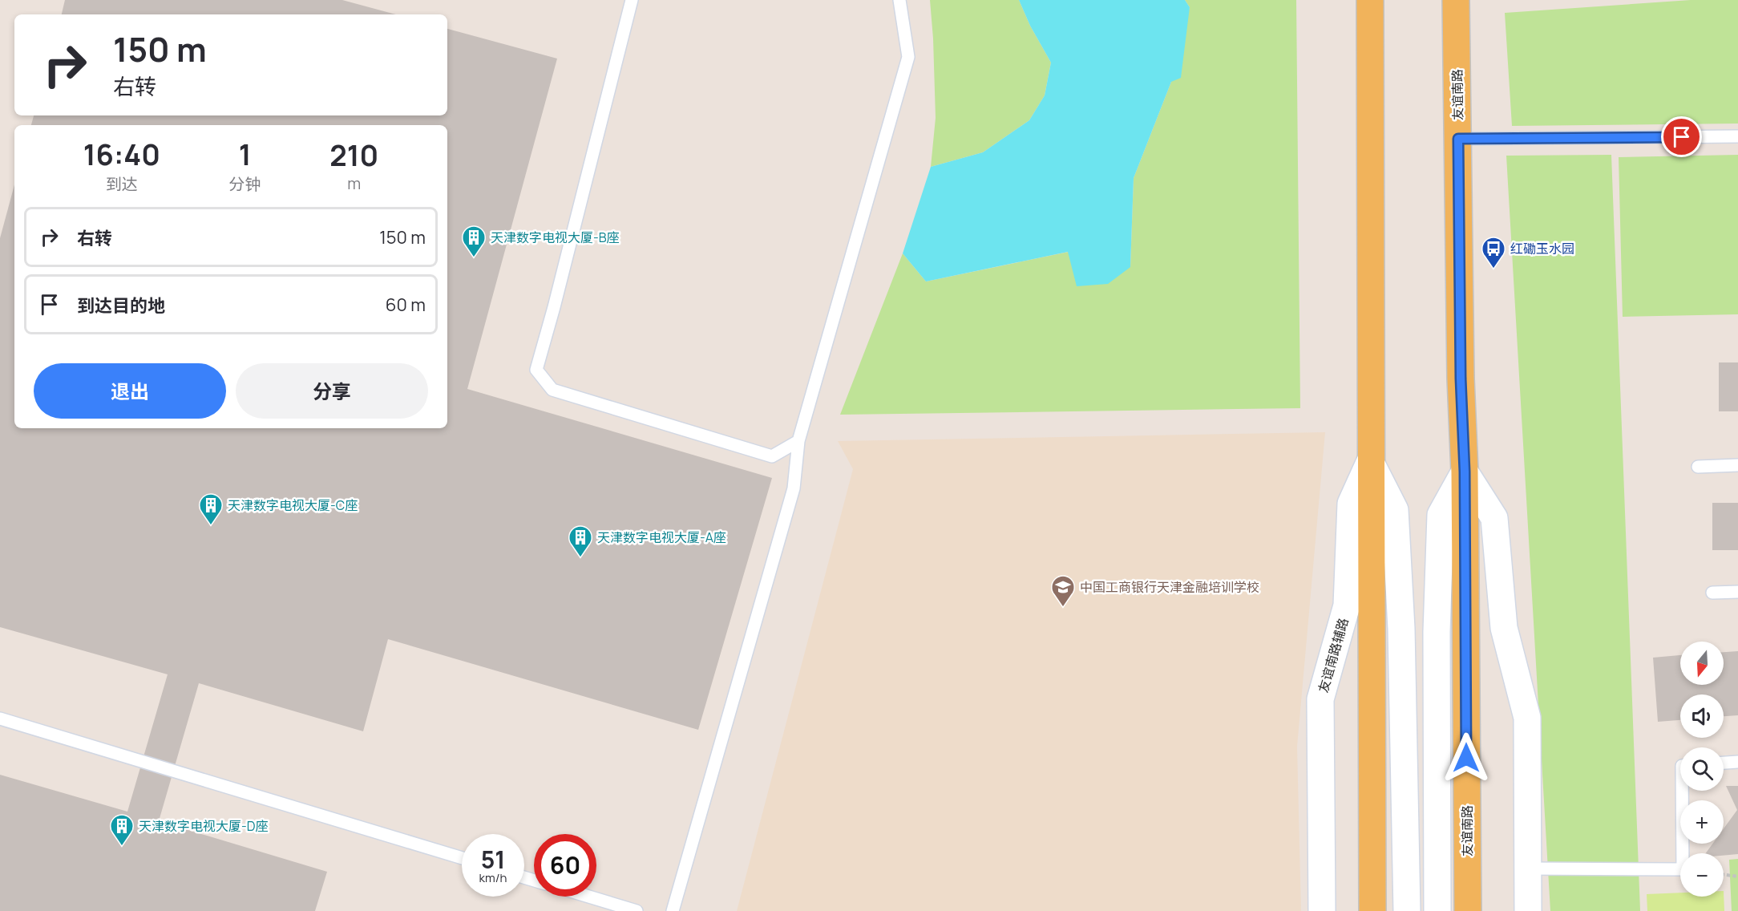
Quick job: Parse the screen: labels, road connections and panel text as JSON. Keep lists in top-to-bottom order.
{
  "streets": {
    "main road": ["友谊南路"],
    "street": ["友谊南路辅路"]
  },
  "places": {
    "building": [
      "天津数字电视大厦-B座",
      "天津数字电视大厦-C座",
      "天津数字电视大厦-A座",
      "天津数字电视大厦-D座"
    ],
    "bus stop": ["红磡玉水园"],
    "school or university": ["中国工商银行天津金融培训学校"]
  },
  "north": "bottom",
  "page": {
    "turn": ["150 m", "右转"],
    "eta": [
      "16:40",
      "到达",
      "1",
      "分钟",
      "210",
      "m"
    ],
    "list": [
      {
        "name": "右转",
        "value": "150 m"
      },
      {
        "name": "到达目的地",
        "value": "60 m"
      }
    ],
    "buttons": ["退出", "分享"],
    "map_buttons": ["+", "−"],
    "speed": "51 km/h",
    "limit": "60"
  }
}
